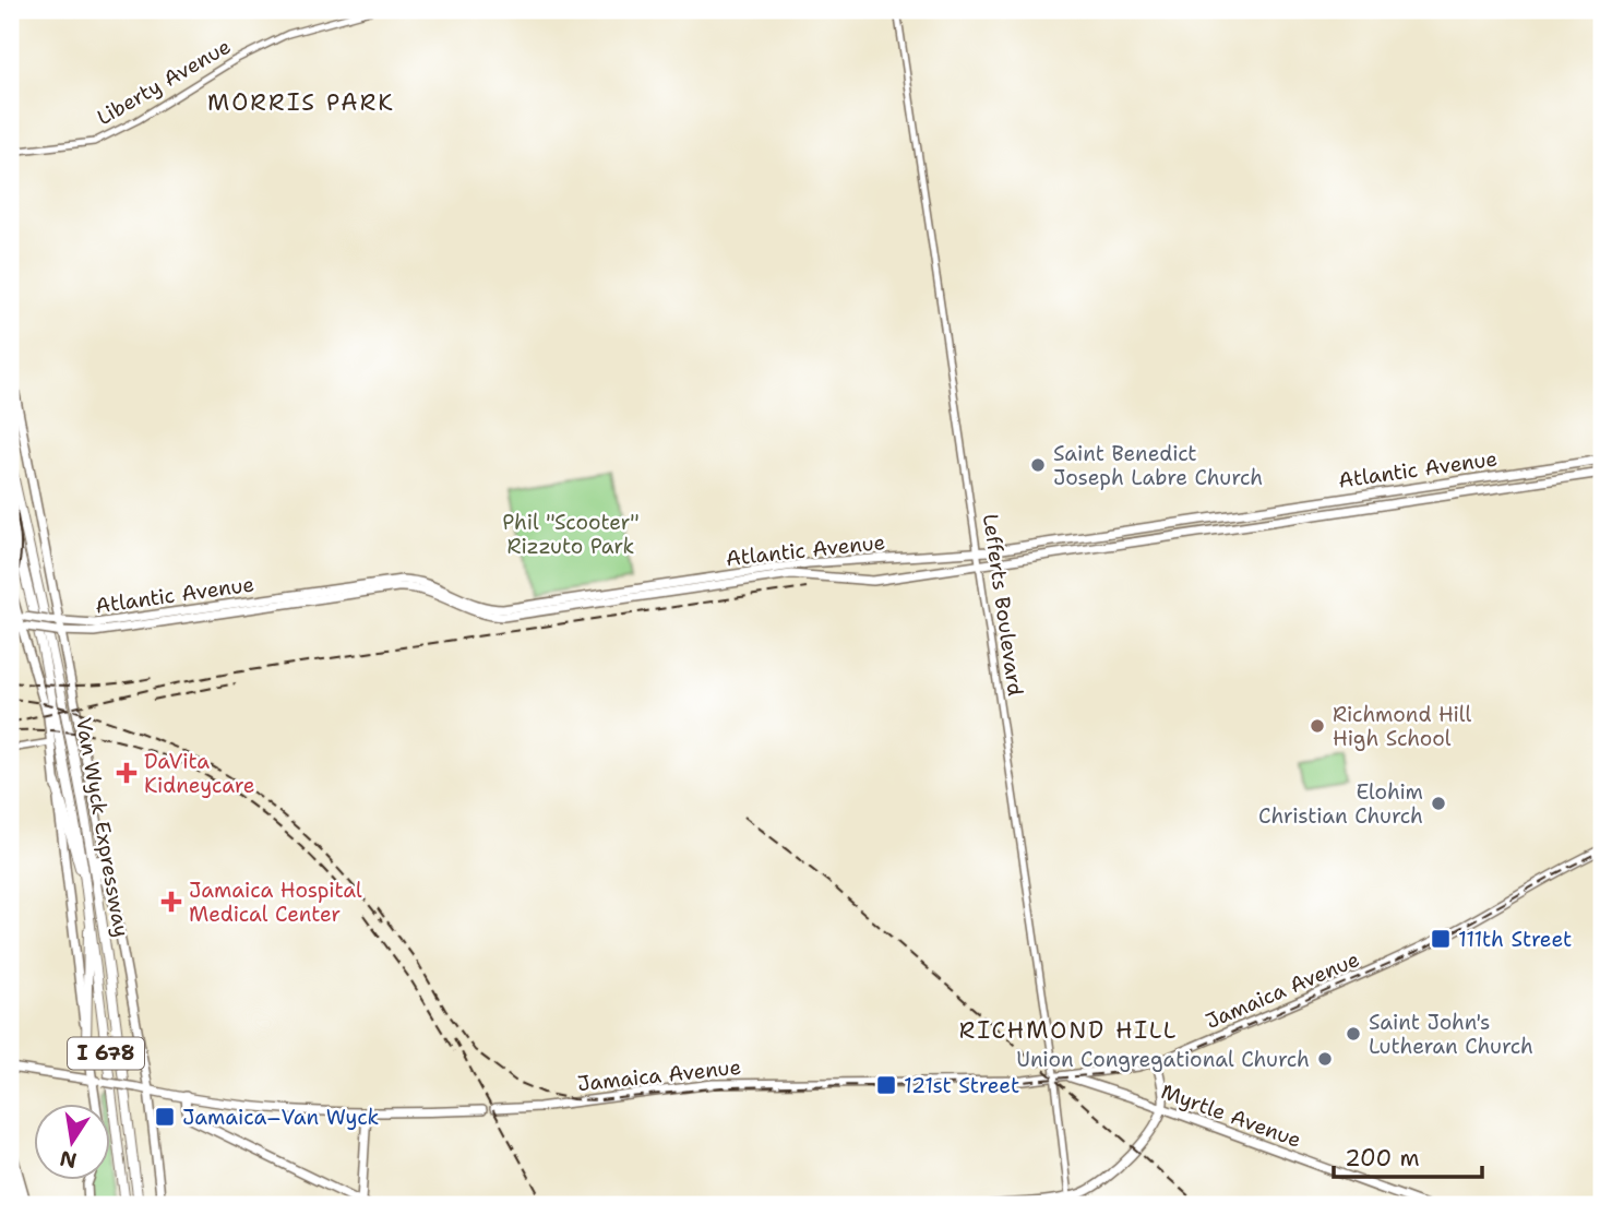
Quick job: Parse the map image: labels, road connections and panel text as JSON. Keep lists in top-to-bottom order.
{
  "streets": {
    "highway": ["Van Wyck Expressway", "I 678"],
    "main road": ["Atlantic Avenue", "Jamaica Avenue", "Myrtle Avenue"],
    "street": ["Liberty Avenue", "Lefferts Boulevard"]
  },
  "crossings": [
    ["Atlantic Avenue", "Lefferts Boulevard"],
    ["Atlantic Avenue", "Van Wyck Expressway"],
    ["Lefferts Boulevard", "Jamaica Avenue"],
    ["Jamaica Avenue", "Myrtle Avenue"]
  ],
  "districts": ["MORRIS PARK", "RICHMOND HILL"],
  "parks": ["Phil \"Scooter\" Rizzuto Park"],
  "places": {
    "other": [
      "Saint Benedict Joseph Labre Church",
      "Richmond Hill High School",
      "Elohim Christian Church",
      "Saint John's Lutheran Church",
      "Union Congregational Church"
    ],
    "health": ["DaVita Kidneycare", "Jamaica Hospital Medical Center"],
    "transit": ["111th Street", "121st Street", "Jamaica–Van Wyck"]
  },
  "scale_bar": "200 m",
  "north": "bottom"
}
